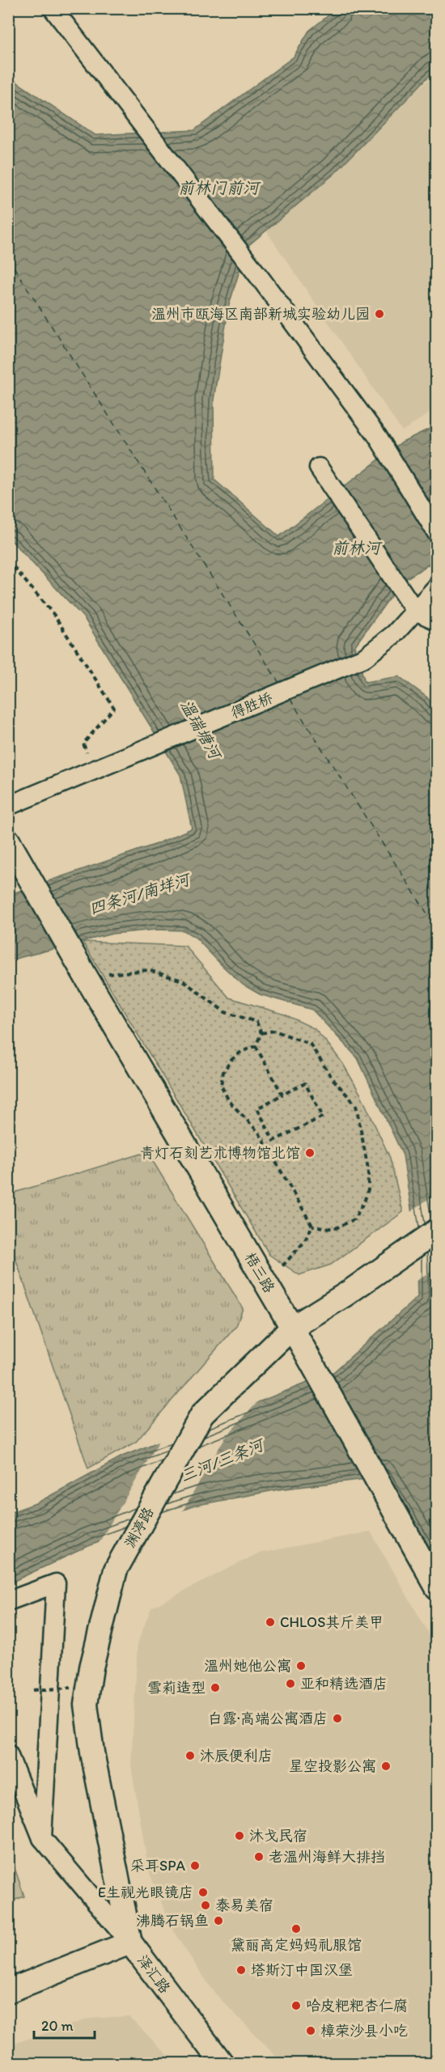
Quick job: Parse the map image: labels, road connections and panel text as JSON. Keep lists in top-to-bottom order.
{
  "streets": {
    "street": [
      "得胜桥",
      "梧三路",
      "渊渟路",
      "泽汇路"
    ]
  },
  "crossings": [
    ["梧三路", "渊渟路"],
    ["渊渟路", "泽汇路"]
  ],
  "water": [
    "前林门前河",
    "前林河",
    "温瑞塘河",
    "四条河/南垟河",
    "三河/三条河"
  ],
  "places": [
    "温州市瓯海区南部新城实验幼儿园",
    "青灯石刻艺术博物馆北馆",
    "CHLOS其斤美甲",
    "温州她他公寓",
    "亚和精选酒店",
    "雪莉造型",
    "白露·高端公寓酒店",
    "沐辰便利店",
    "星空投影公寓",
    "沐戈民宿",
    "老温州海鲜大排挡",
    "采耳SPA",
    "E生视光眼镜店",
    "泰易美宿",
    "沸腾石锅鱼",
    "黛丽高定妈妈礼服馆",
    "塔斯汀中国汉堡",
    "哈皮粑粑杏仁腐",
    "樟荣沙县小吃"
  ],
  "scale_bar": "20 m"
}
